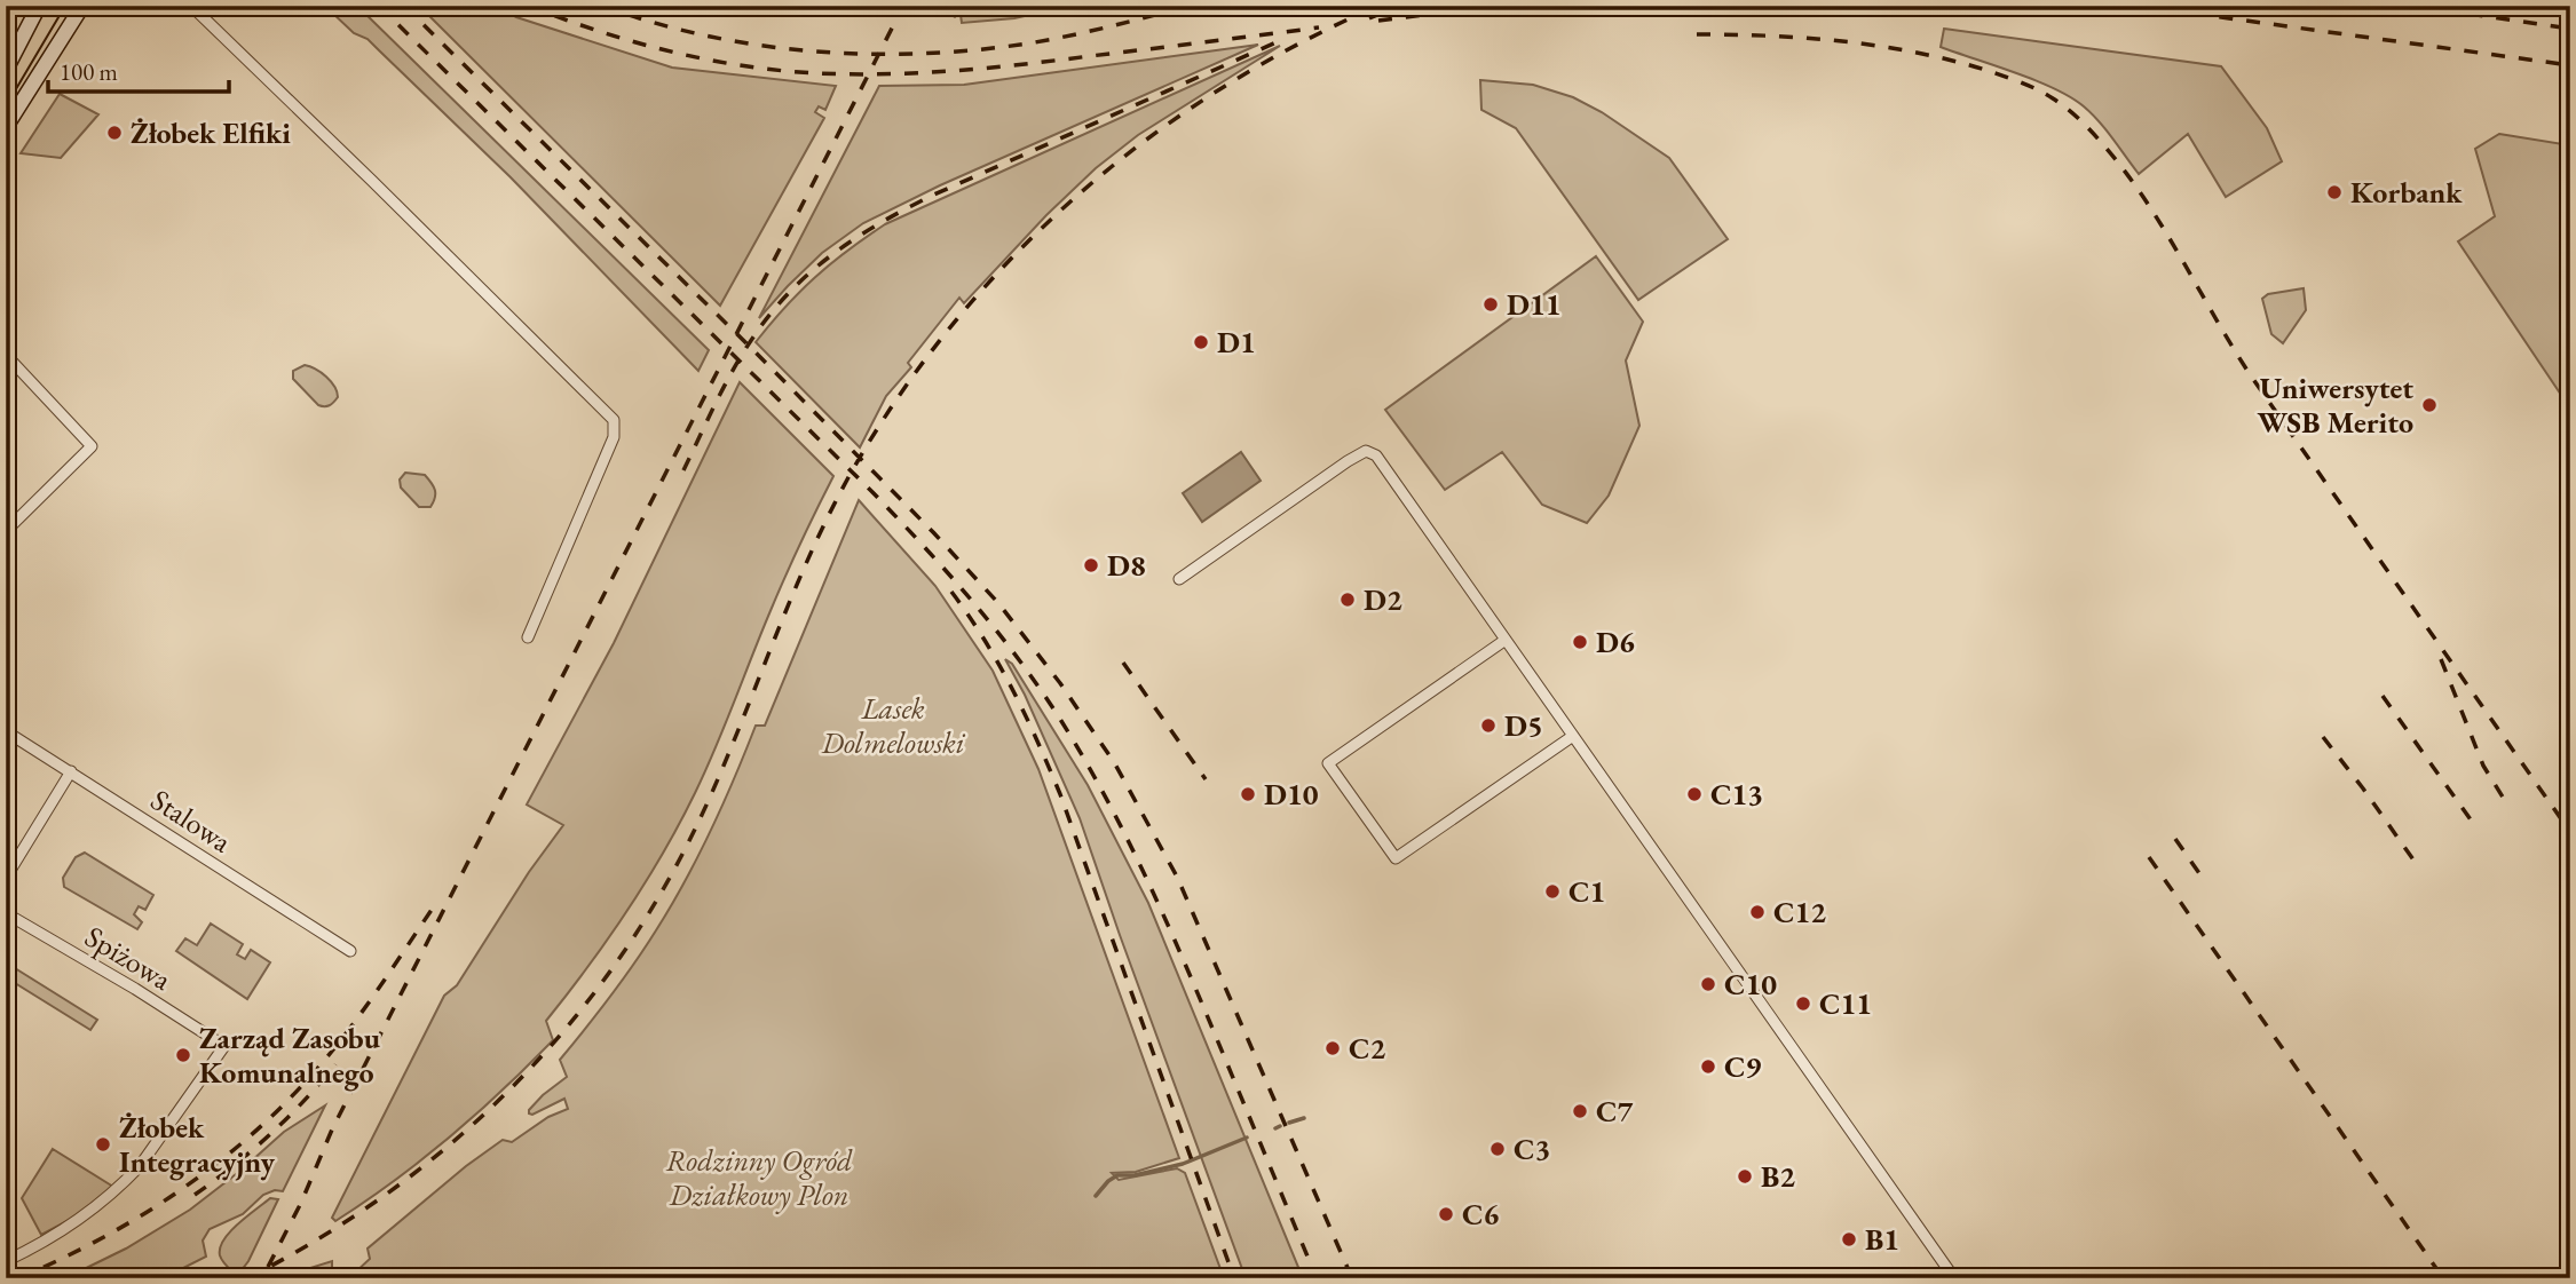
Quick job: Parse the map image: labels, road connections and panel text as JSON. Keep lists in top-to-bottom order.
{
  "streets": {
    "street": ["Stalowa", "Spiżowa"]
  },
  "parks": ["Lasek Dolmelowski", "Rodzinny Ogród Działkowy Plon"],
  "places": [
    "Żłobek Elfiki",
    "Korbank",
    "D11",
    "D1",
    "Uniwersytet WSB Merito",
    "D8",
    "D2",
    "D6",
    "D5",
    "D10",
    "C13",
    "C1",
    "C12",
    "C10",
    "C11",
    "C2",
    "Zarząd Zasobu Komunalnego",
    "C9",
    "C7",
    "Żłobek Integracyjny",
    "C3",
    "B2",
    "C6",
    "B1"
  ],
  "scale_bar": "100 m"
}
